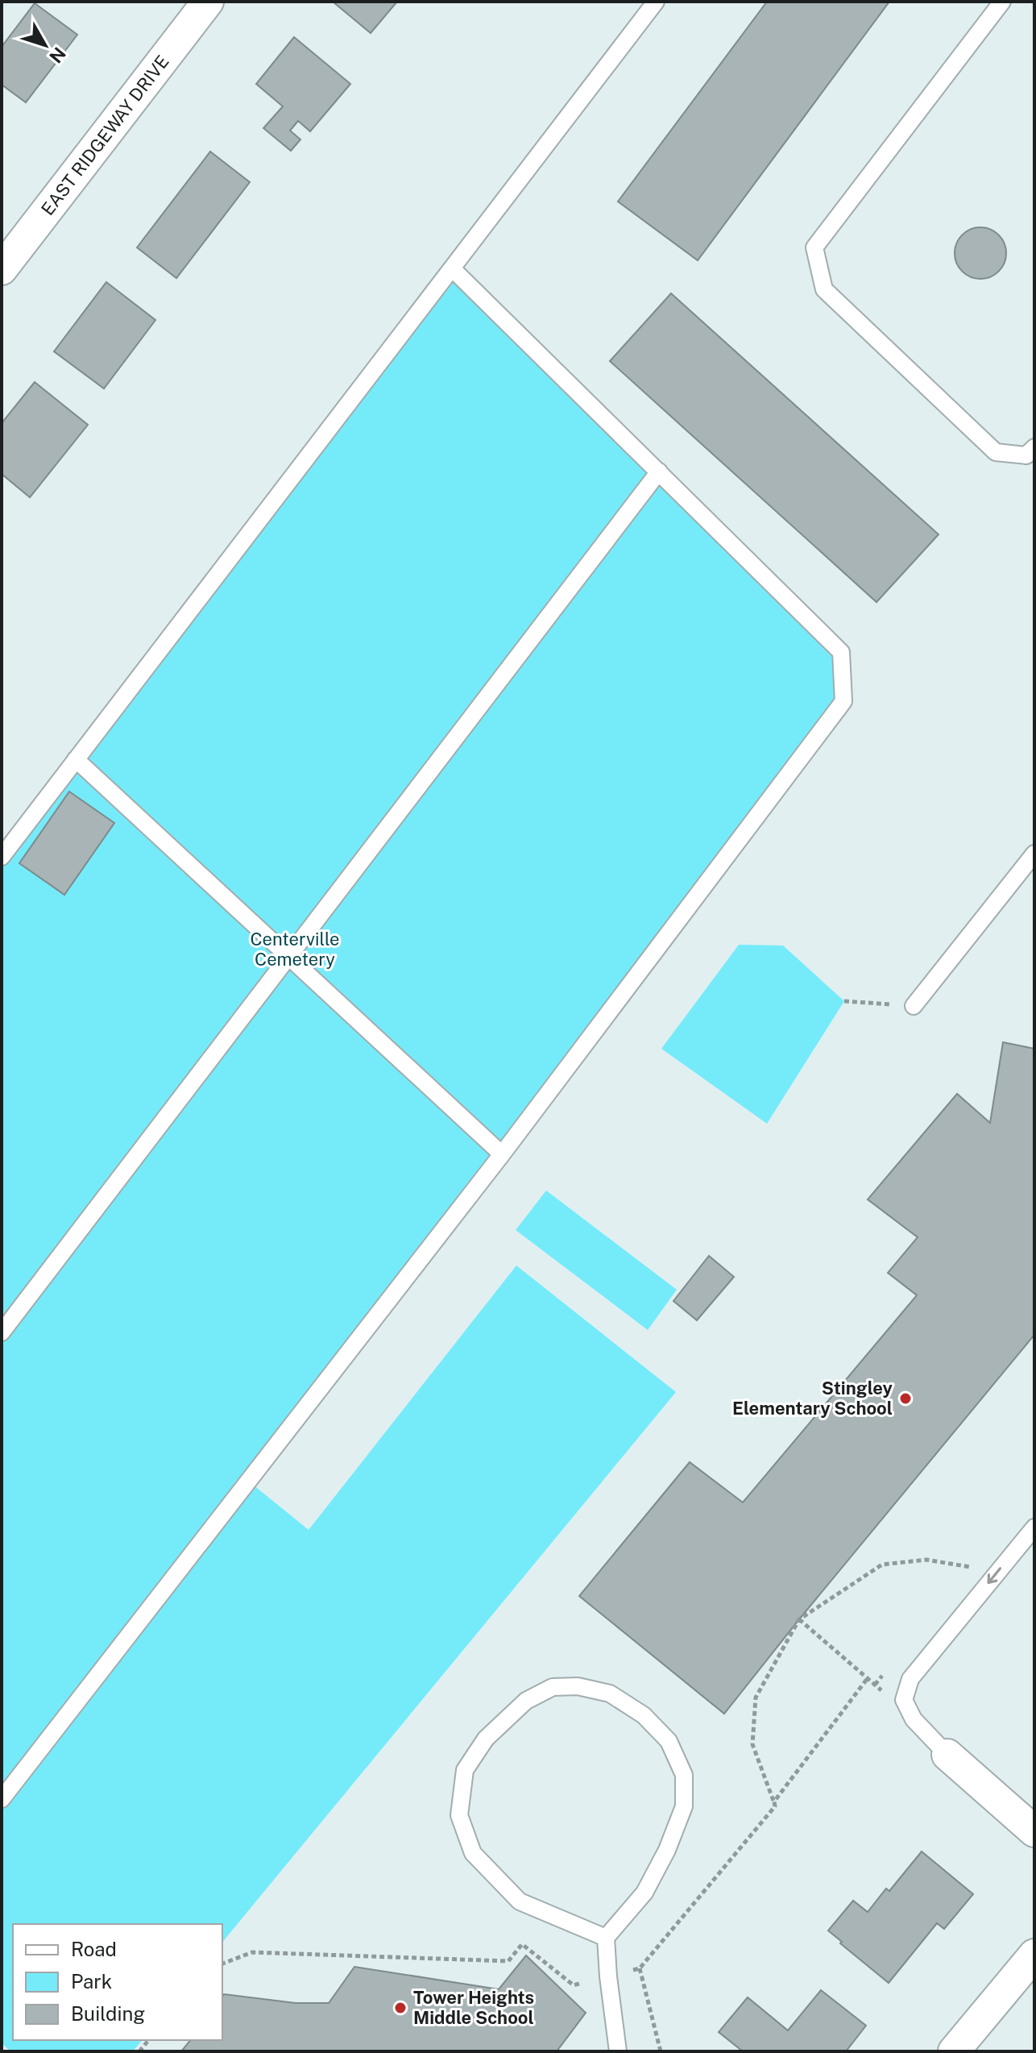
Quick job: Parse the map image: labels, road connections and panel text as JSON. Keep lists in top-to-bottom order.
{
  "streets": {
    "street": ["EAST RIDGEWAY DRIVE"]
  },
  "parks": ["Centerville Cemetery"],
  "places": ["Stingley Elementary School", "Tower Heights Middle School"],
  "legend": ["Road", "Park", "Building"],
  "north": "bottom right"
}
